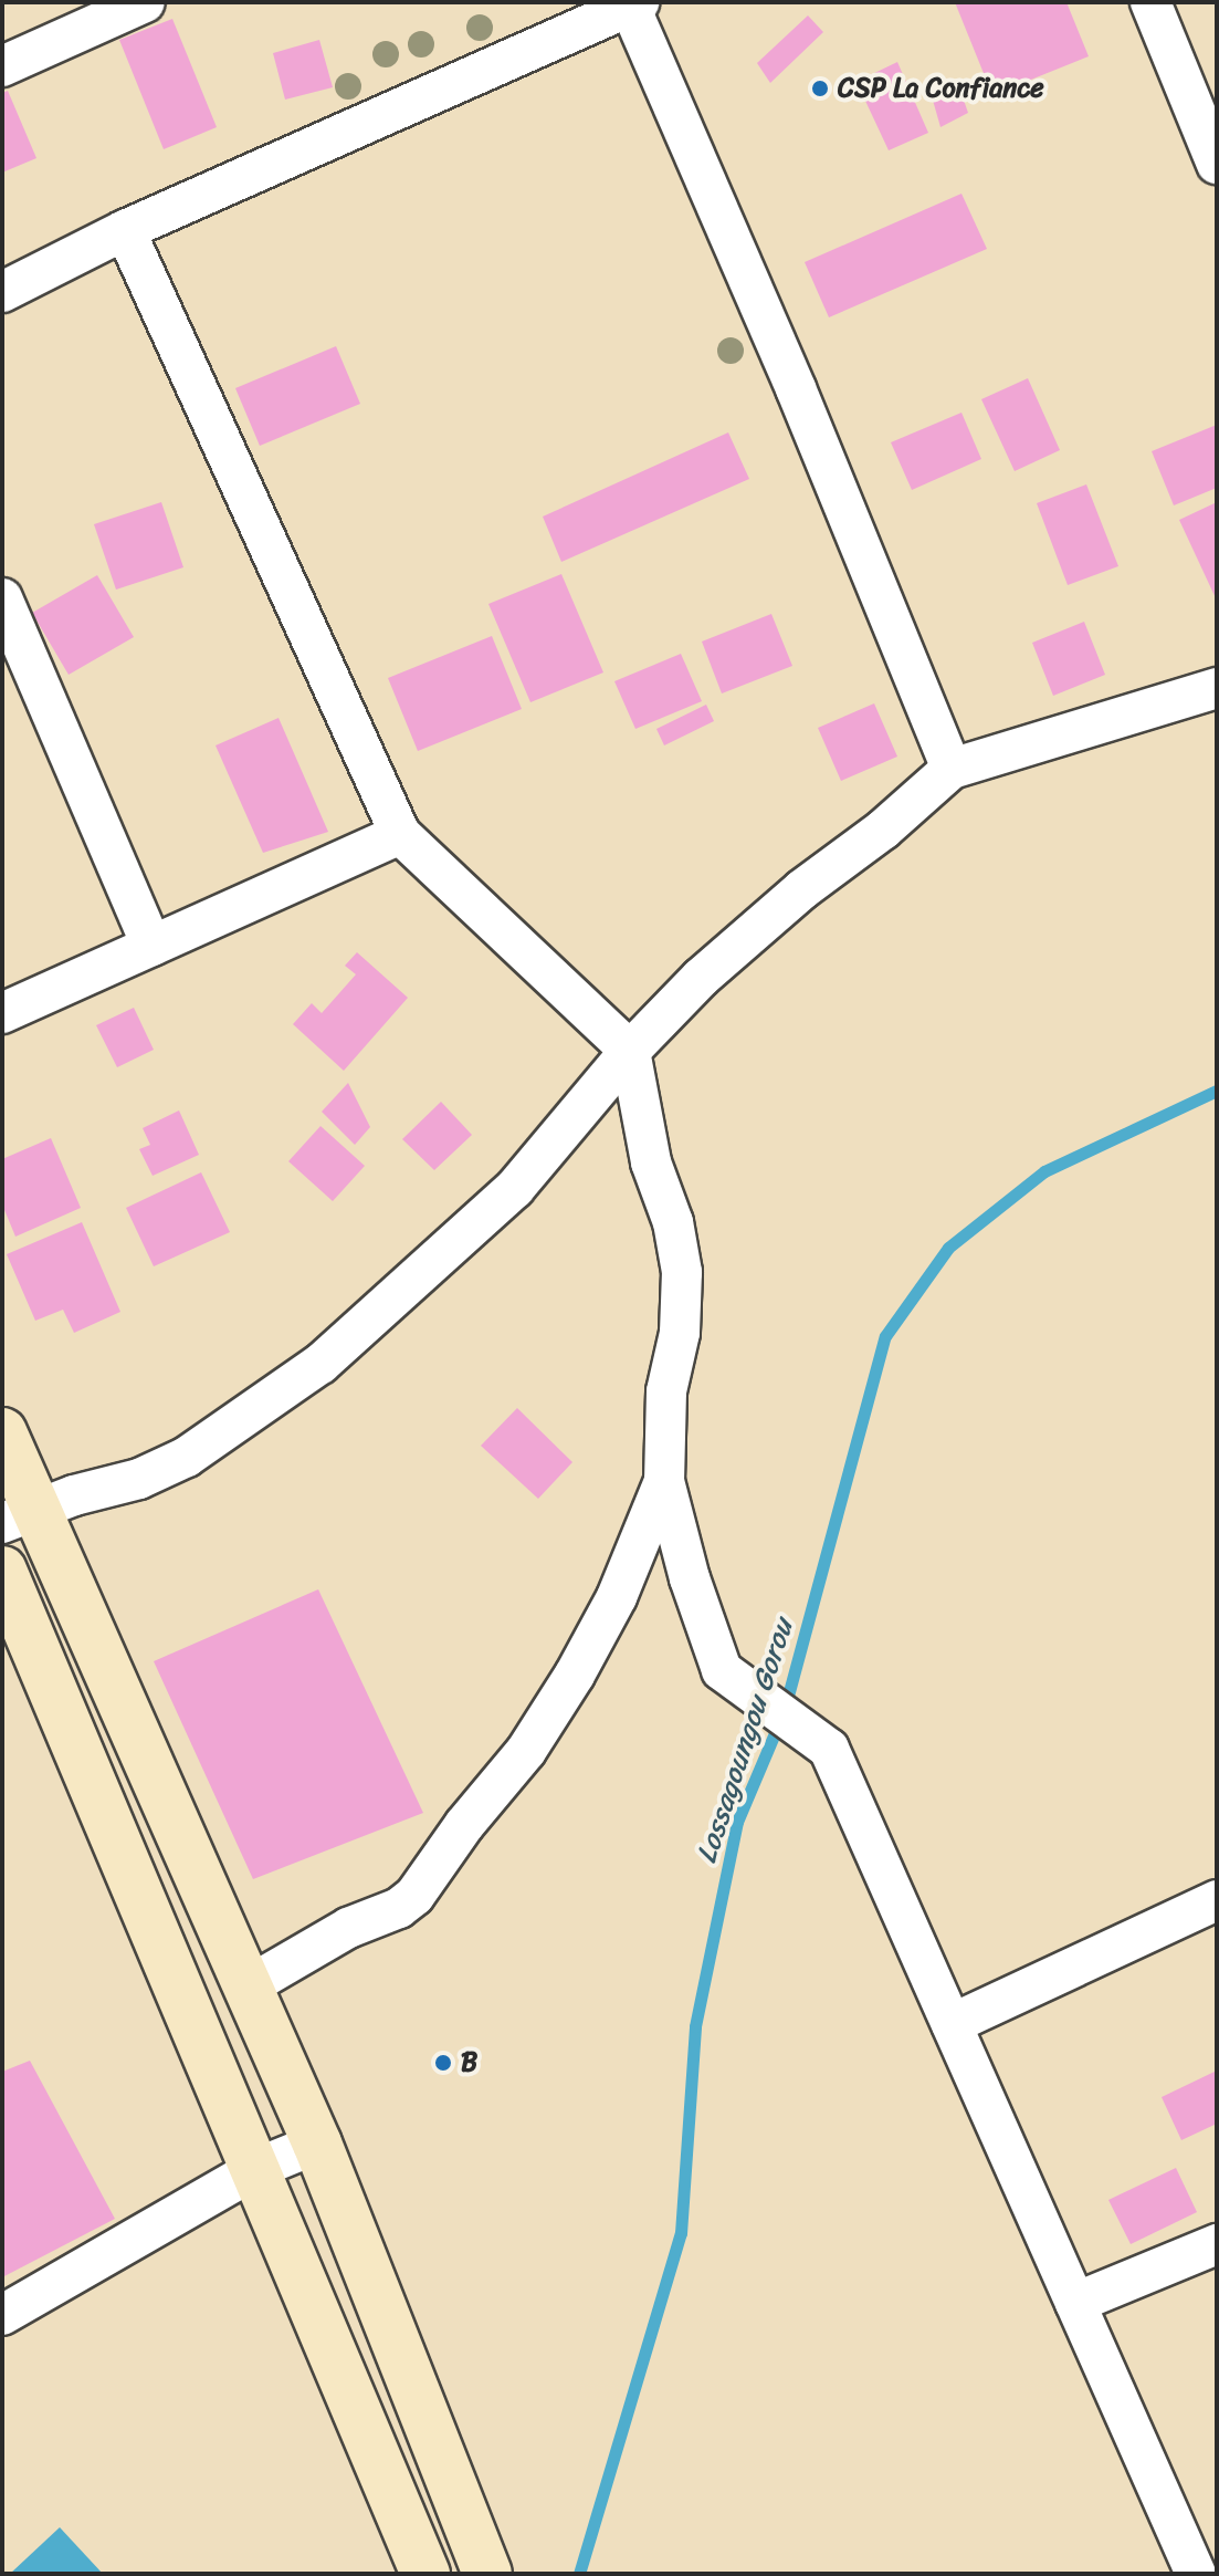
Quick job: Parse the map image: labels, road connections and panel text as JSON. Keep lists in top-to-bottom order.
{
  "water": ["Lossagoungou Gorou"],
  "places": ["CSP La Confiance", "B"]
}
